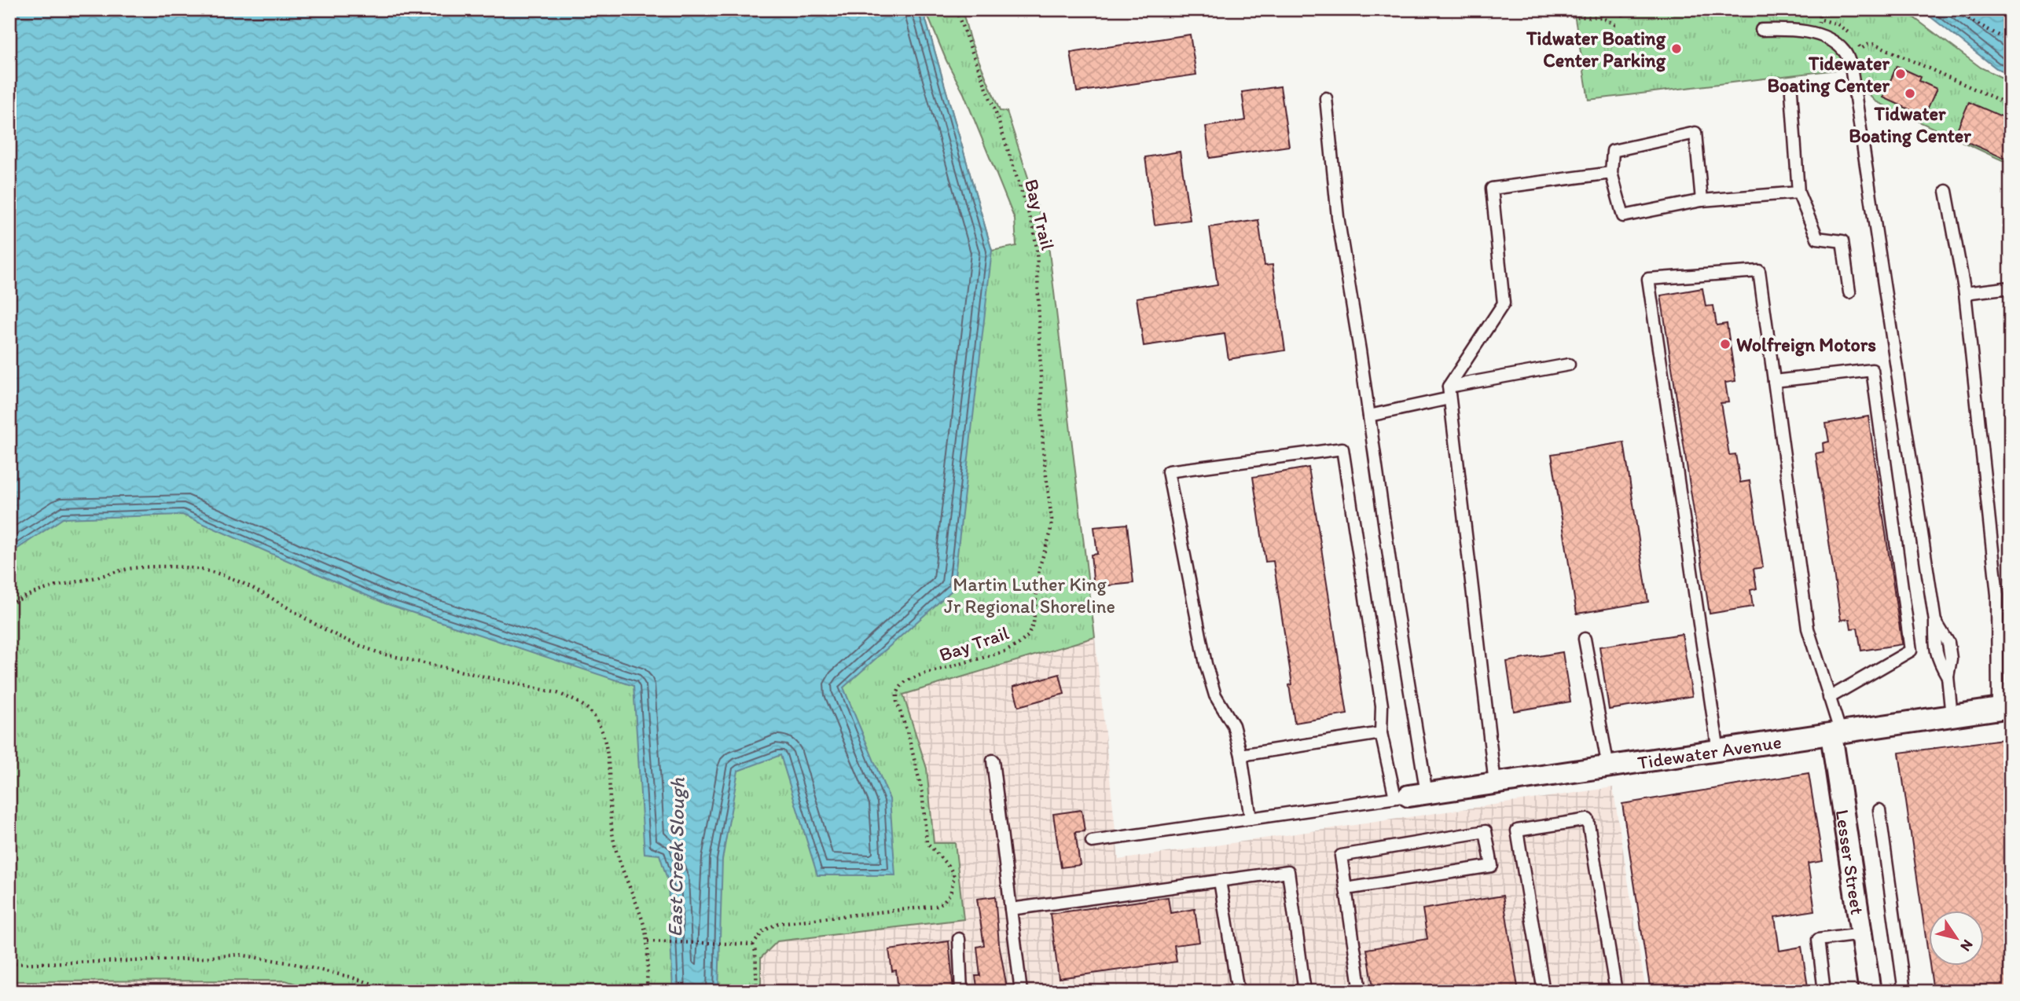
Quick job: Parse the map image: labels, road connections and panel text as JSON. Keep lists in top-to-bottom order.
{
  "streets": {
    "street": ["Tidewater Avenue", "Lesser Street"],
    "path": ["Bay Trail"]
  },
  "crossings": [
    ["Tidewater Avenue", "Lesser Street"]
  ],
  "water": ["East Creek Slough"],
  "parks": ["Martin Luther King Jr Regional Shoreline"],
  "places": [
    "Tidwater Boating Center Parking",
    "Tidewater Boating Center",
    "Tidwater Boating Center",
    "Wolfreign Motors"
  ],
  "north": "bottom right"
}
